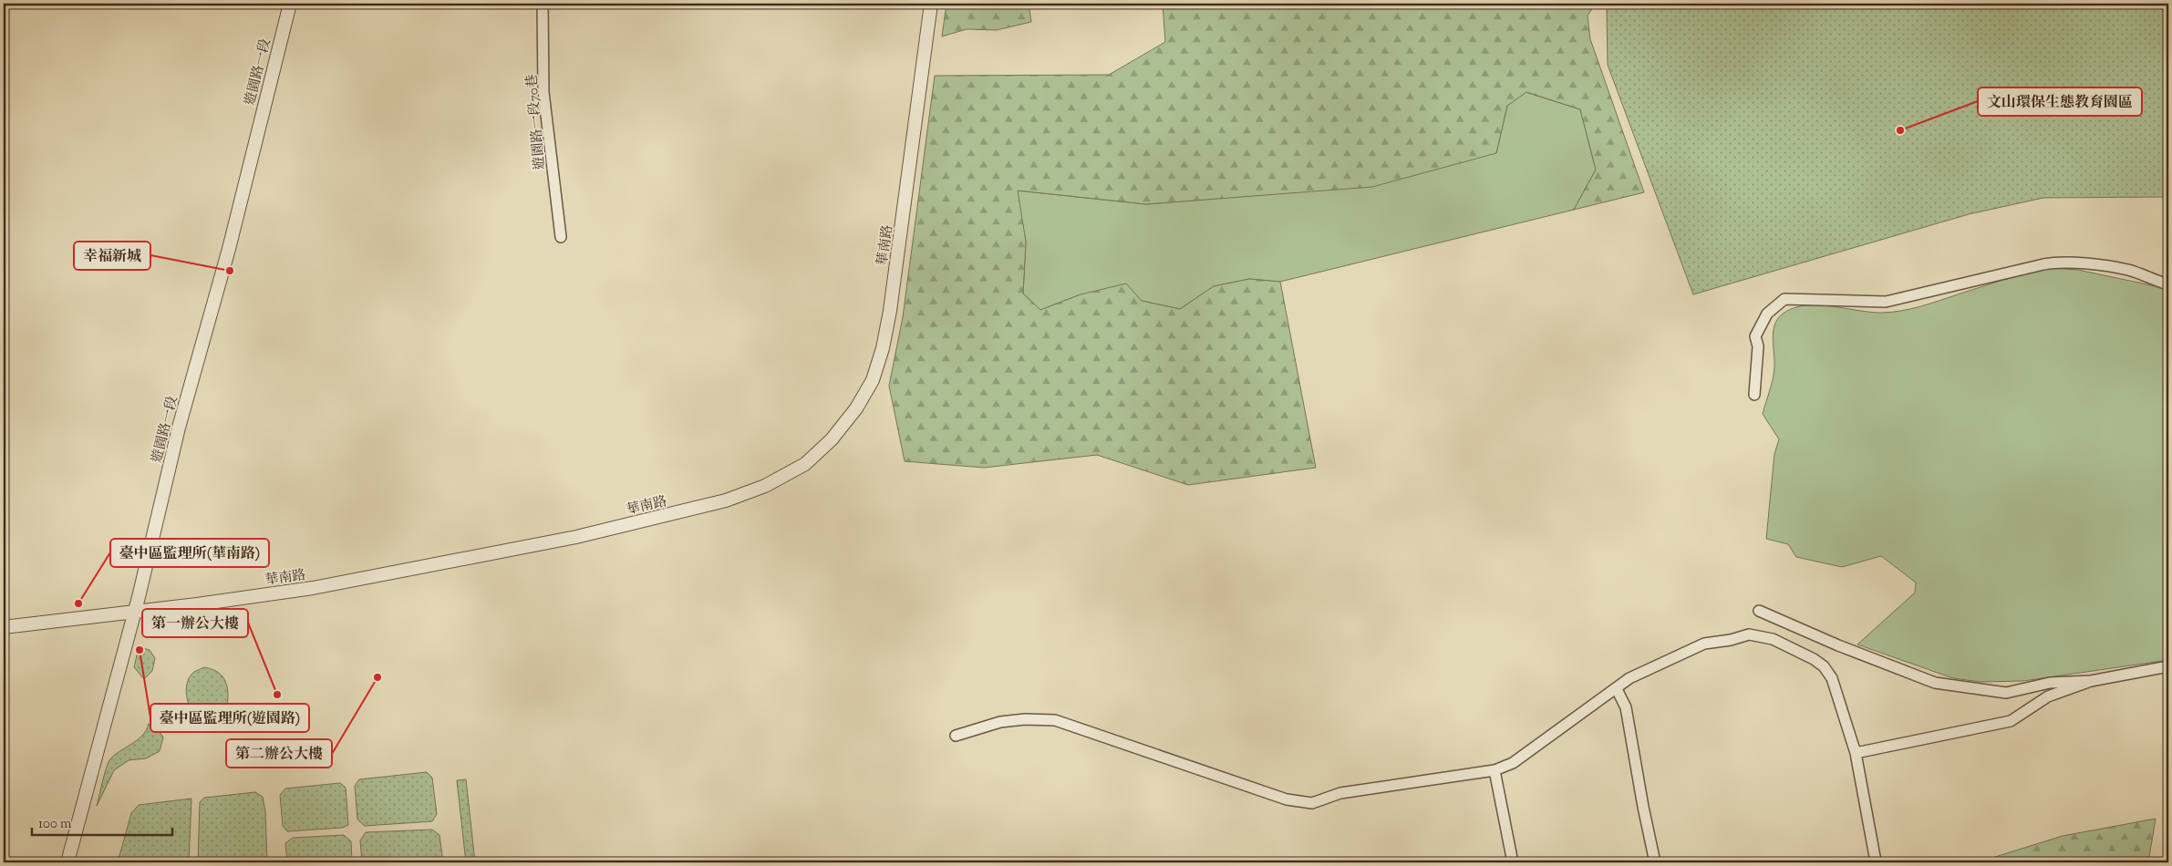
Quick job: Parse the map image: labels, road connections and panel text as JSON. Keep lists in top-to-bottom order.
{
  "streets": {
    "street": ["遊園路一段", "遊園路一段70巷", "華南路"]
  },
  "crossings": [
    ["遊園路一段", "華南路"]
  ],
  "places": [
    "文山環保生態教育園區",
    "幸福新城",
    "臺中區監理所(華南路)",
    "臺中區監理所(遊園路)",
    "第二辦公大樓",
    "第一辦公大樓"
  ],
  "scale_bar": "100 m"
}
